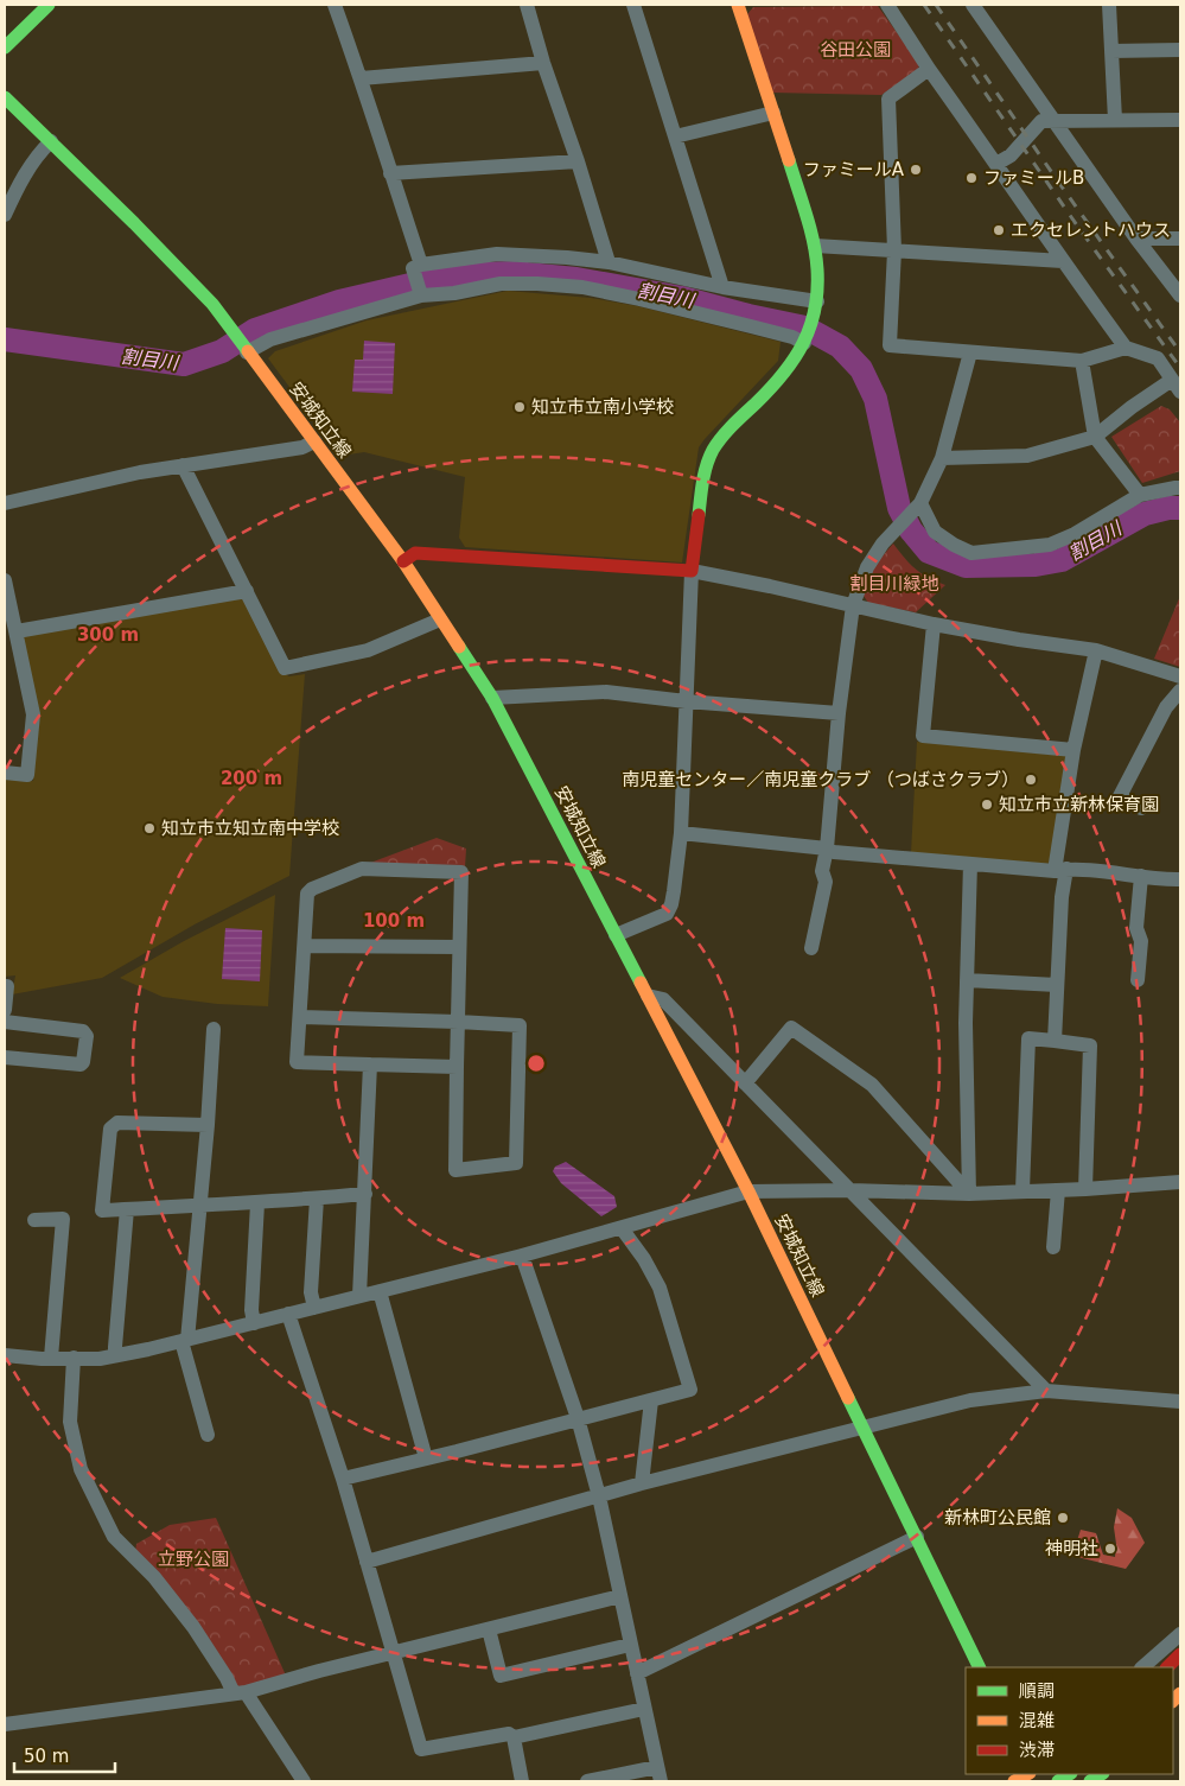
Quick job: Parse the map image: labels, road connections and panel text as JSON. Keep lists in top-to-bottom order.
{
  "streets": {
    "main road": ["安城知立線"]
  },
  "water": ["割目川"],
  "parks": ["谷田公園", "割目川緑地", "立野公園"],
  "places": [
    "ファミールA",
    "ファミールB",
    "エクセレントハウス",
    "知立市立南小学校",
    "南児童センター／南児童クラブ （つばさクラブ）",
    "知立市立新林保育園",
    "知立市立知立南中学校",
    "新林町公民館",
    "神明社"
  ],
  "legend": ["順調", "混雑", "渋滞"],
  "scale_bar": "50 m",
  "rings": ["300 m", "200 m", "100 m"]
}
